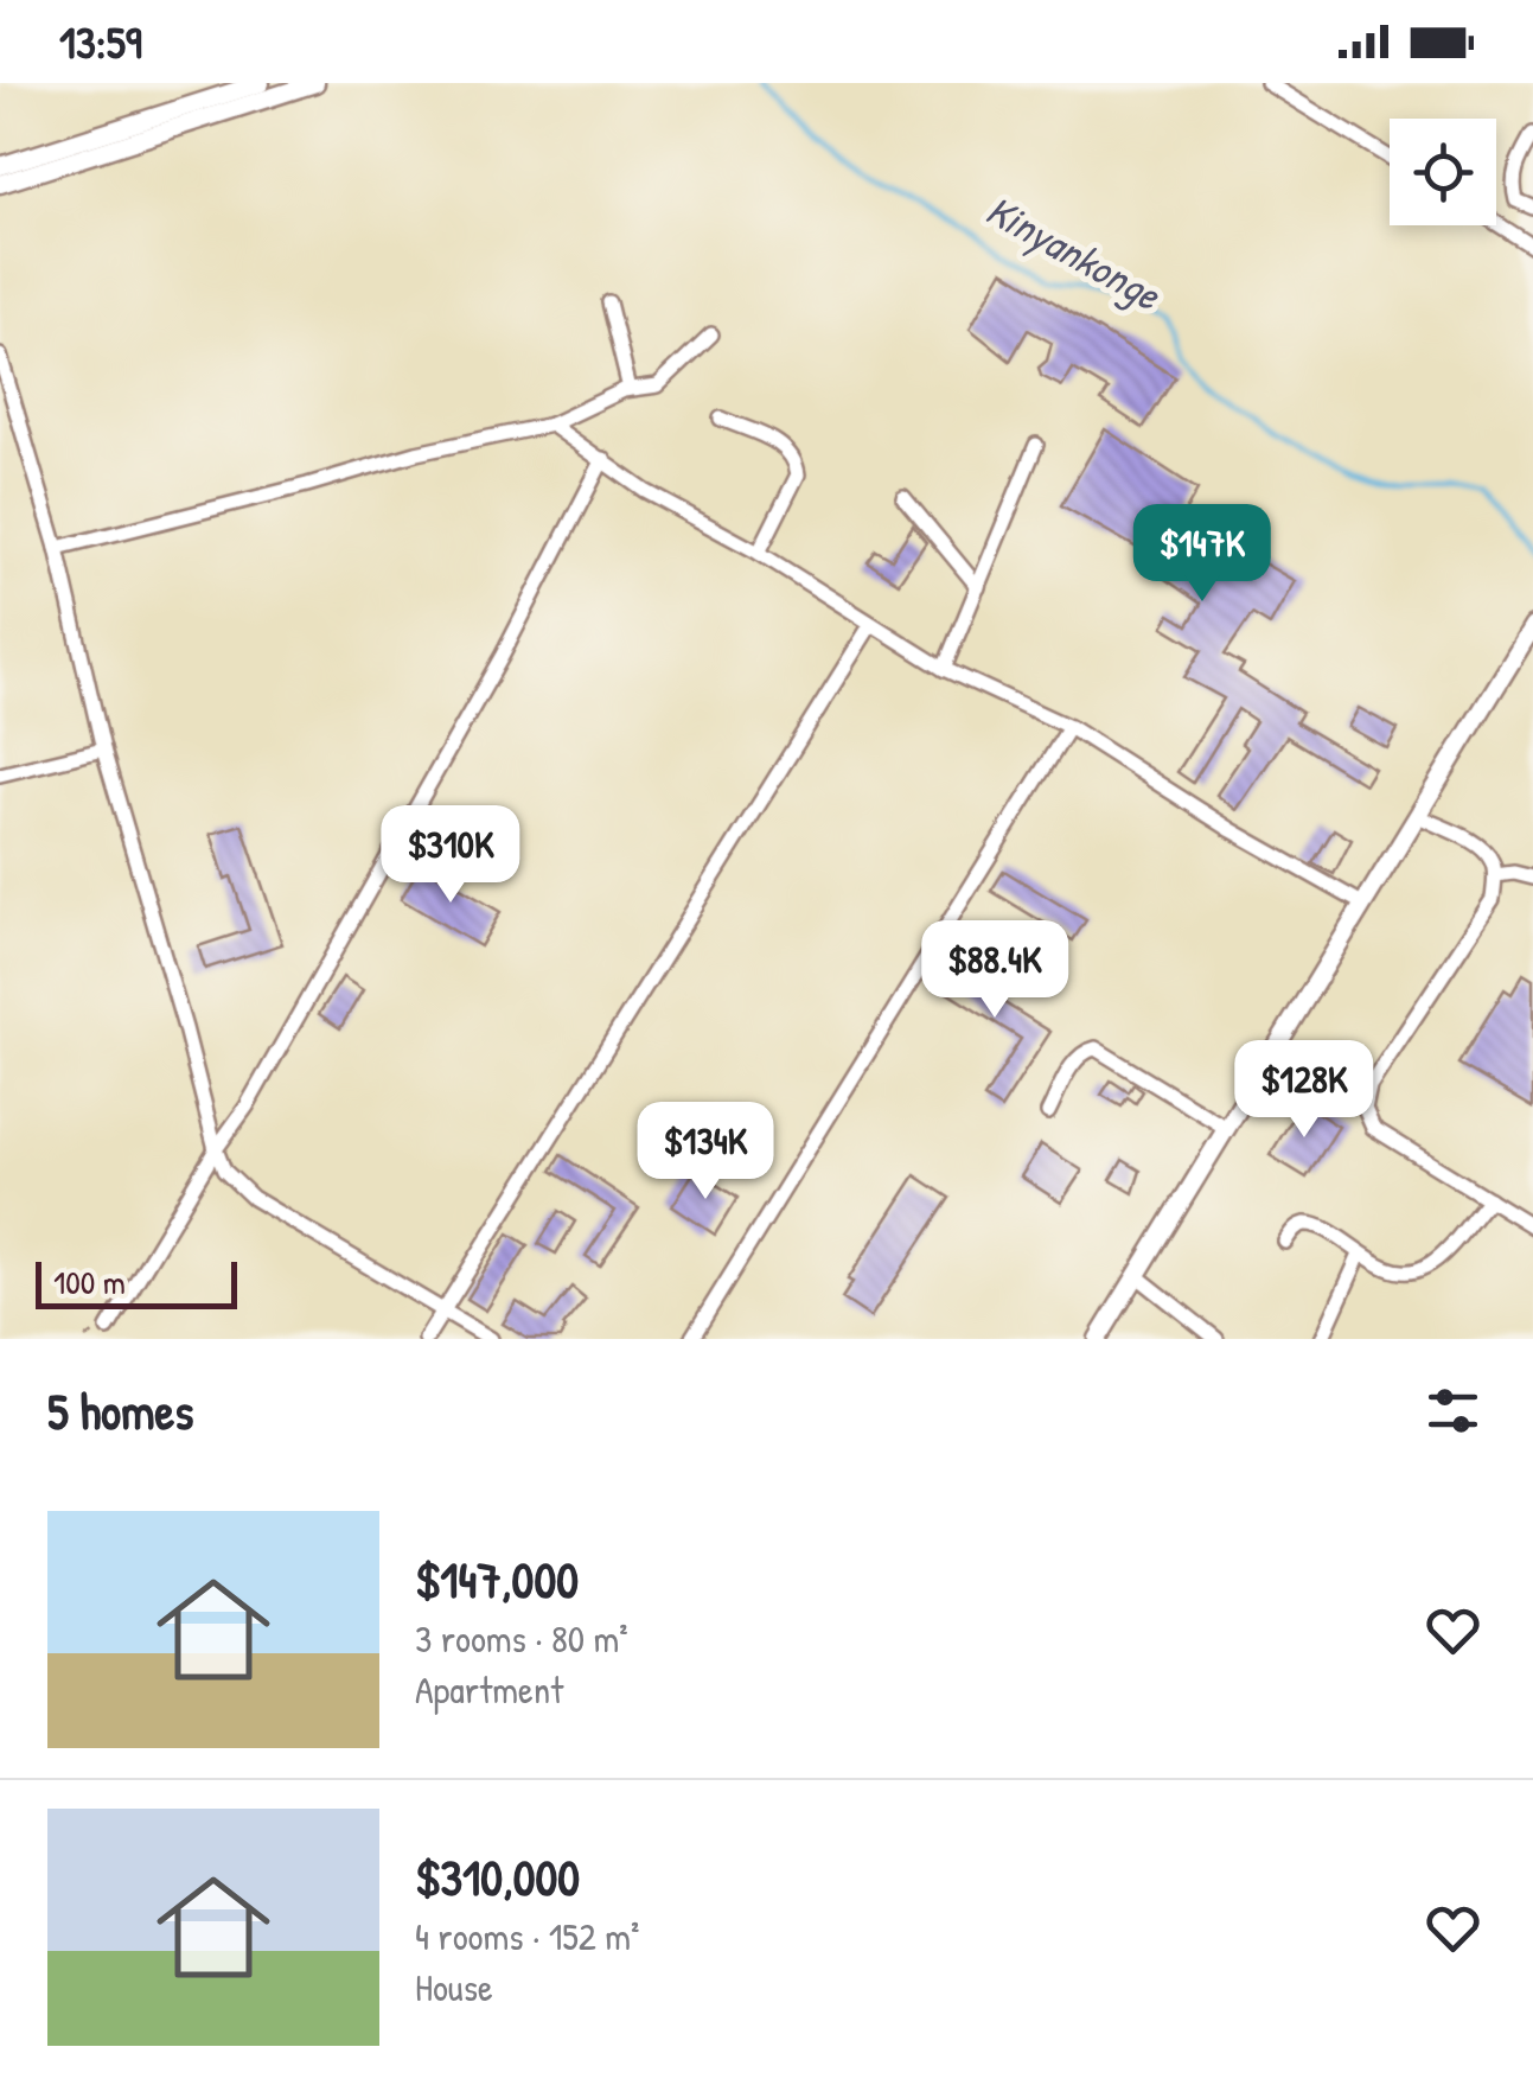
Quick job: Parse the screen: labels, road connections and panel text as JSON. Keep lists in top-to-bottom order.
{
  "water": ["Kinyankonge"],
  "scale_bar": "100 m",
  "page": {
    "status": "13:59",
    "price": [
      "$147K",
      "$310K",
      "$88.4K",
      "$128K",
      "$134K"
    ],
    "scale": "100 m",
    "heading": "5 homes",
    "list": [
      {
        "name": "$147,000",
        "note": "3 rooms · 80 m² · Apartment"
      },
      {
        "name": "$310,000",
        "note": "4 rooms · 152 m² · House"
      }
    ]
  }
}
